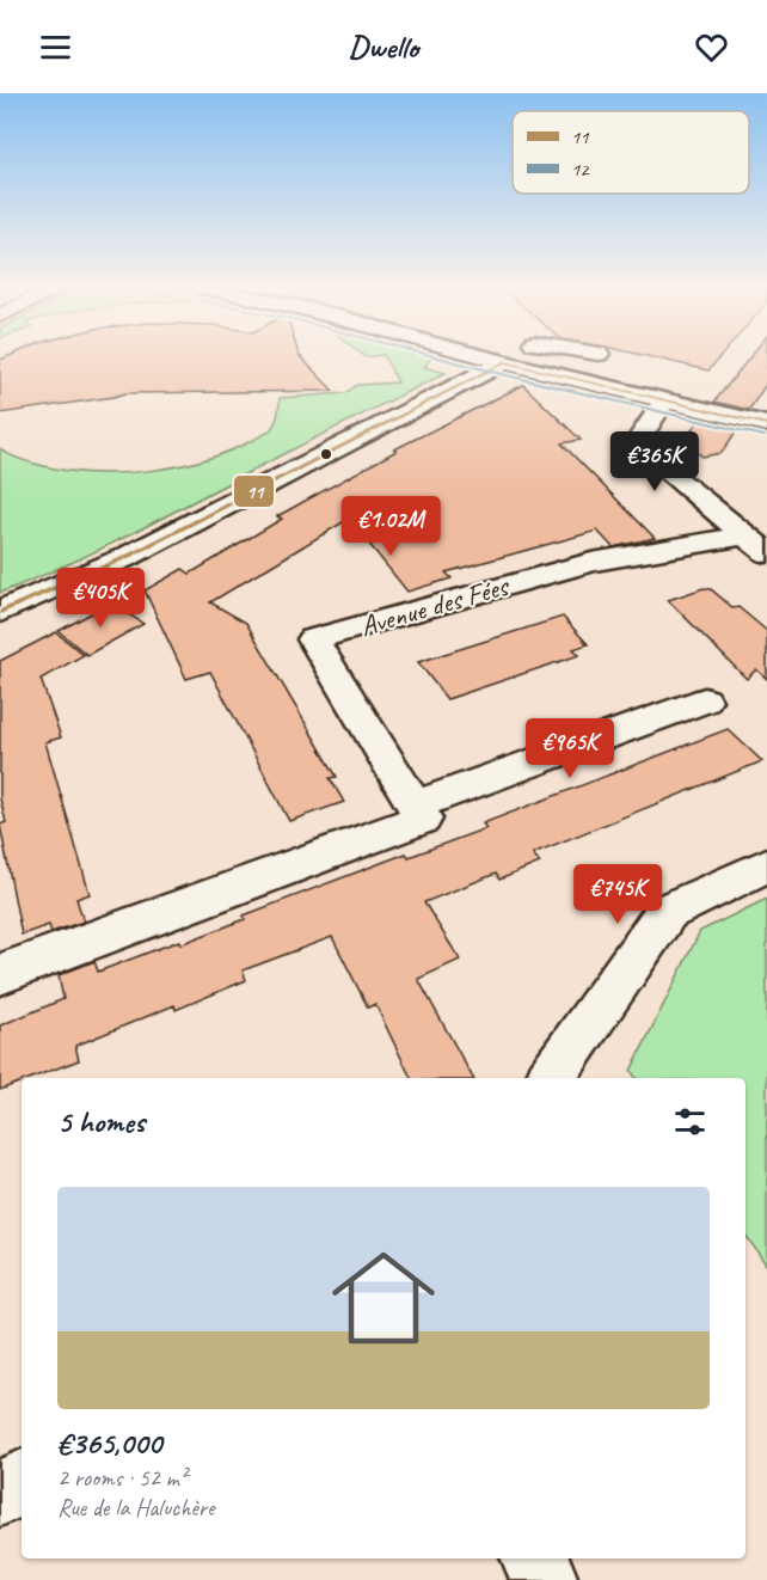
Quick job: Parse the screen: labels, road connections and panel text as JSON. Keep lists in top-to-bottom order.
{
  "streets": {
    "street": ["Avenue des Fées"]
  },
  "lines": ["transit line 12", "transit line 11"],
  "legend": ["11", "12"],
  "page": {
    "header": "Dwello",
    "price": [
      "€365K",
      "€1.02M",
      "€405K",
      "€965K",
      "€745K"
    ],
    "heading": "5 homes",
    "list": [
      {
        "name": "€365,000",
        "note": "2 rooms · 52 m² · Rue de la Haluchère"
      }
    ]
  }
}
